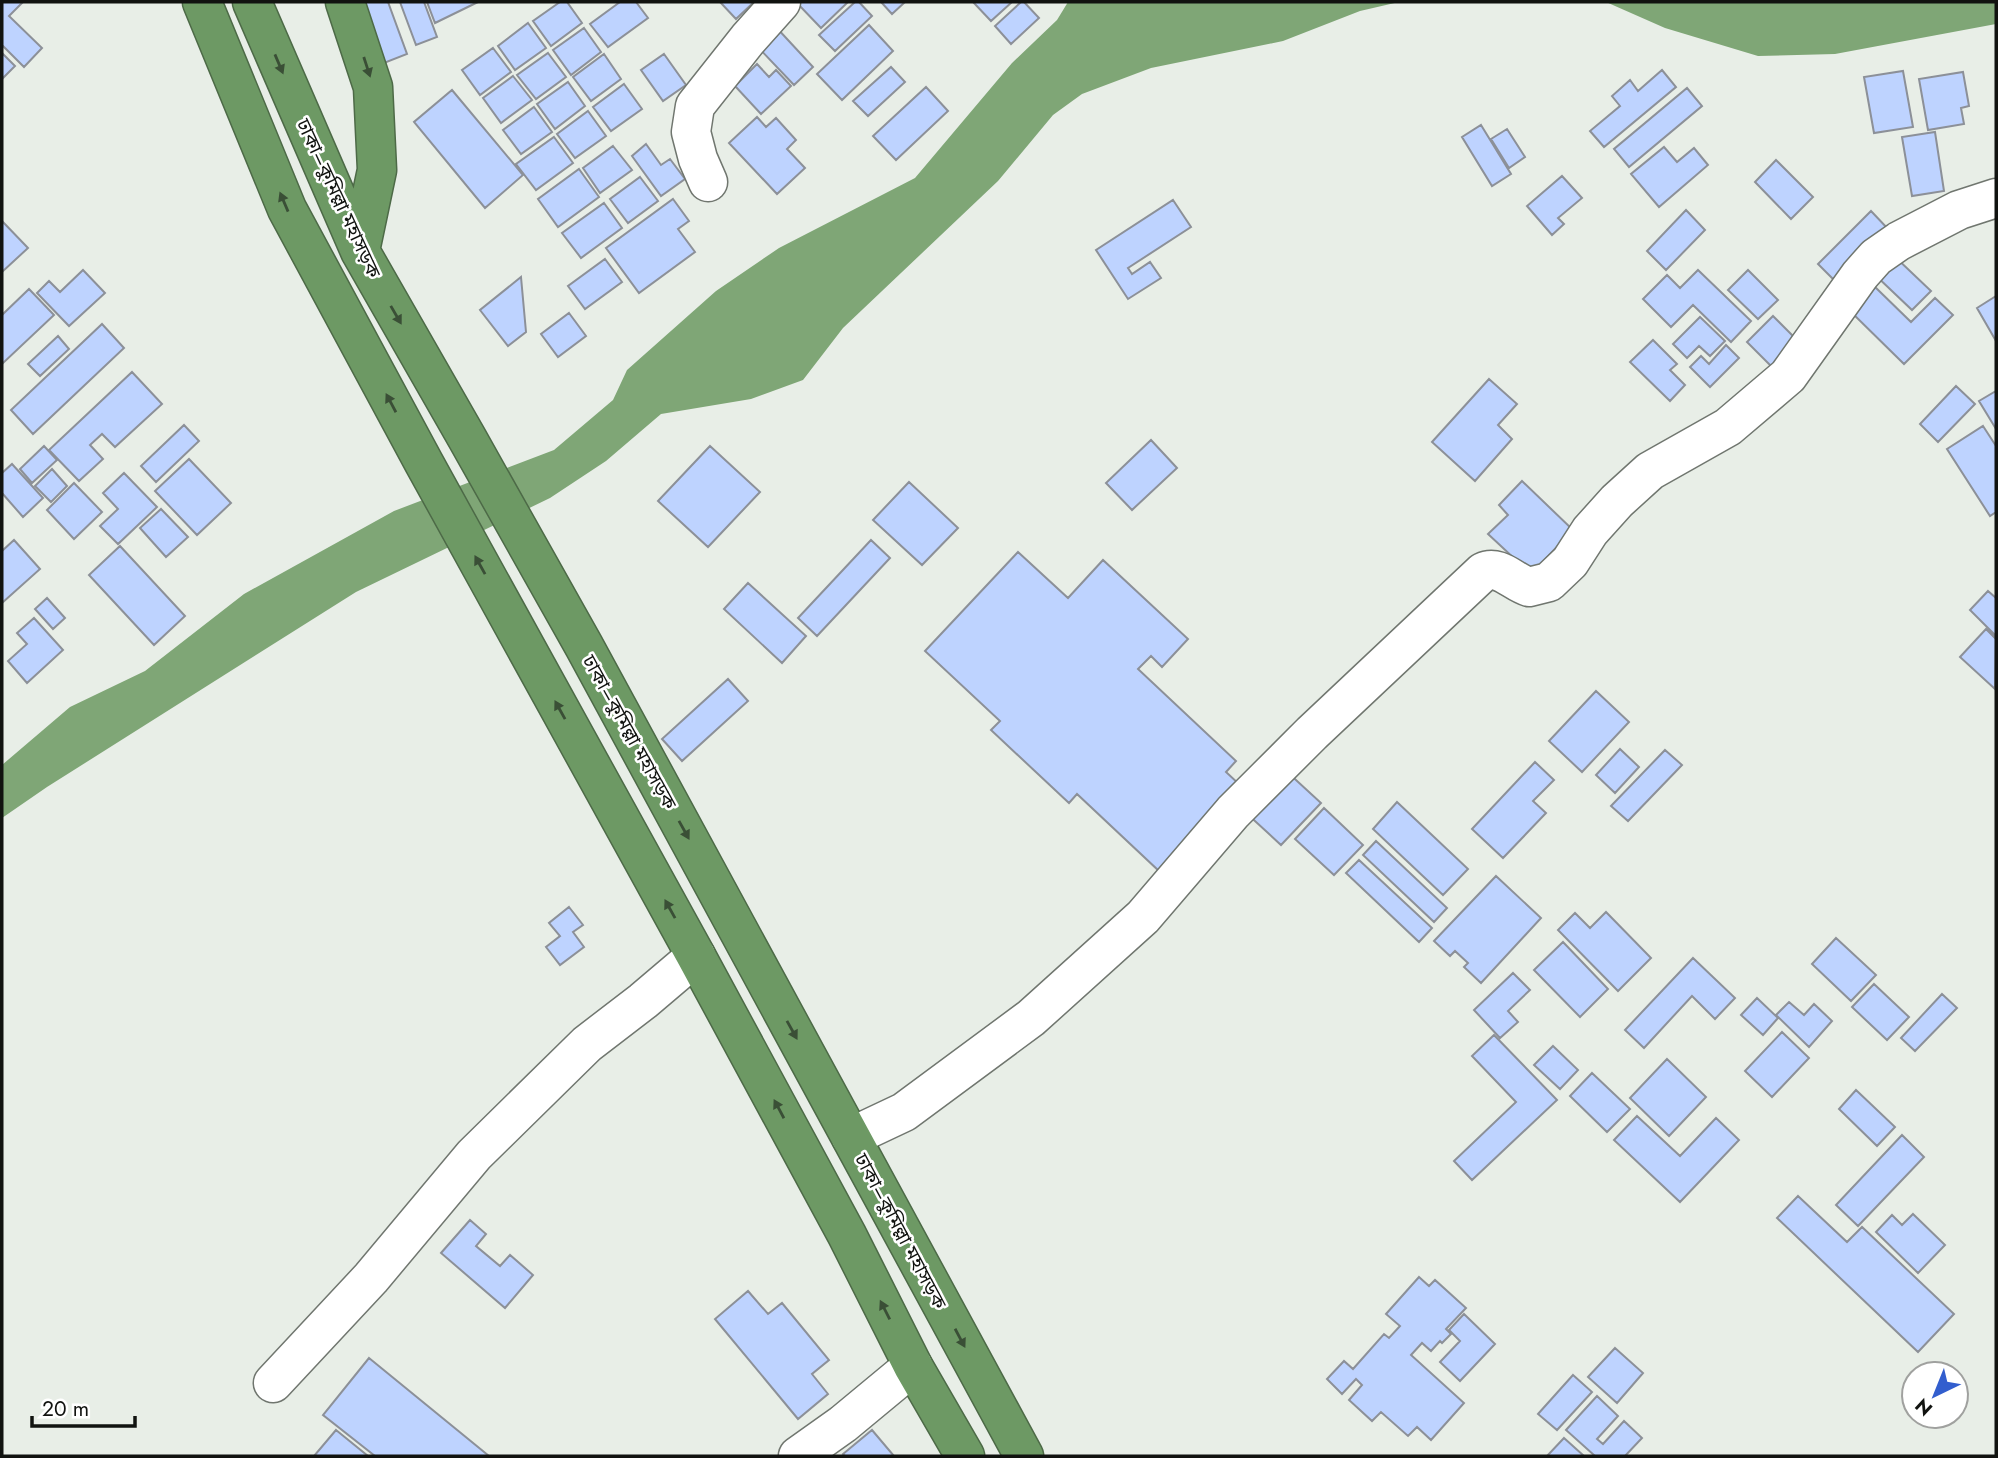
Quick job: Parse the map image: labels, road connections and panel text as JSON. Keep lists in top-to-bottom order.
{
  "streets": {
    "highway": ["ঢাকা–কুমিল্লা মহাসড়ক"]
  },
  "scale_bar": "20 m",
  "north": "bottom left"
}
